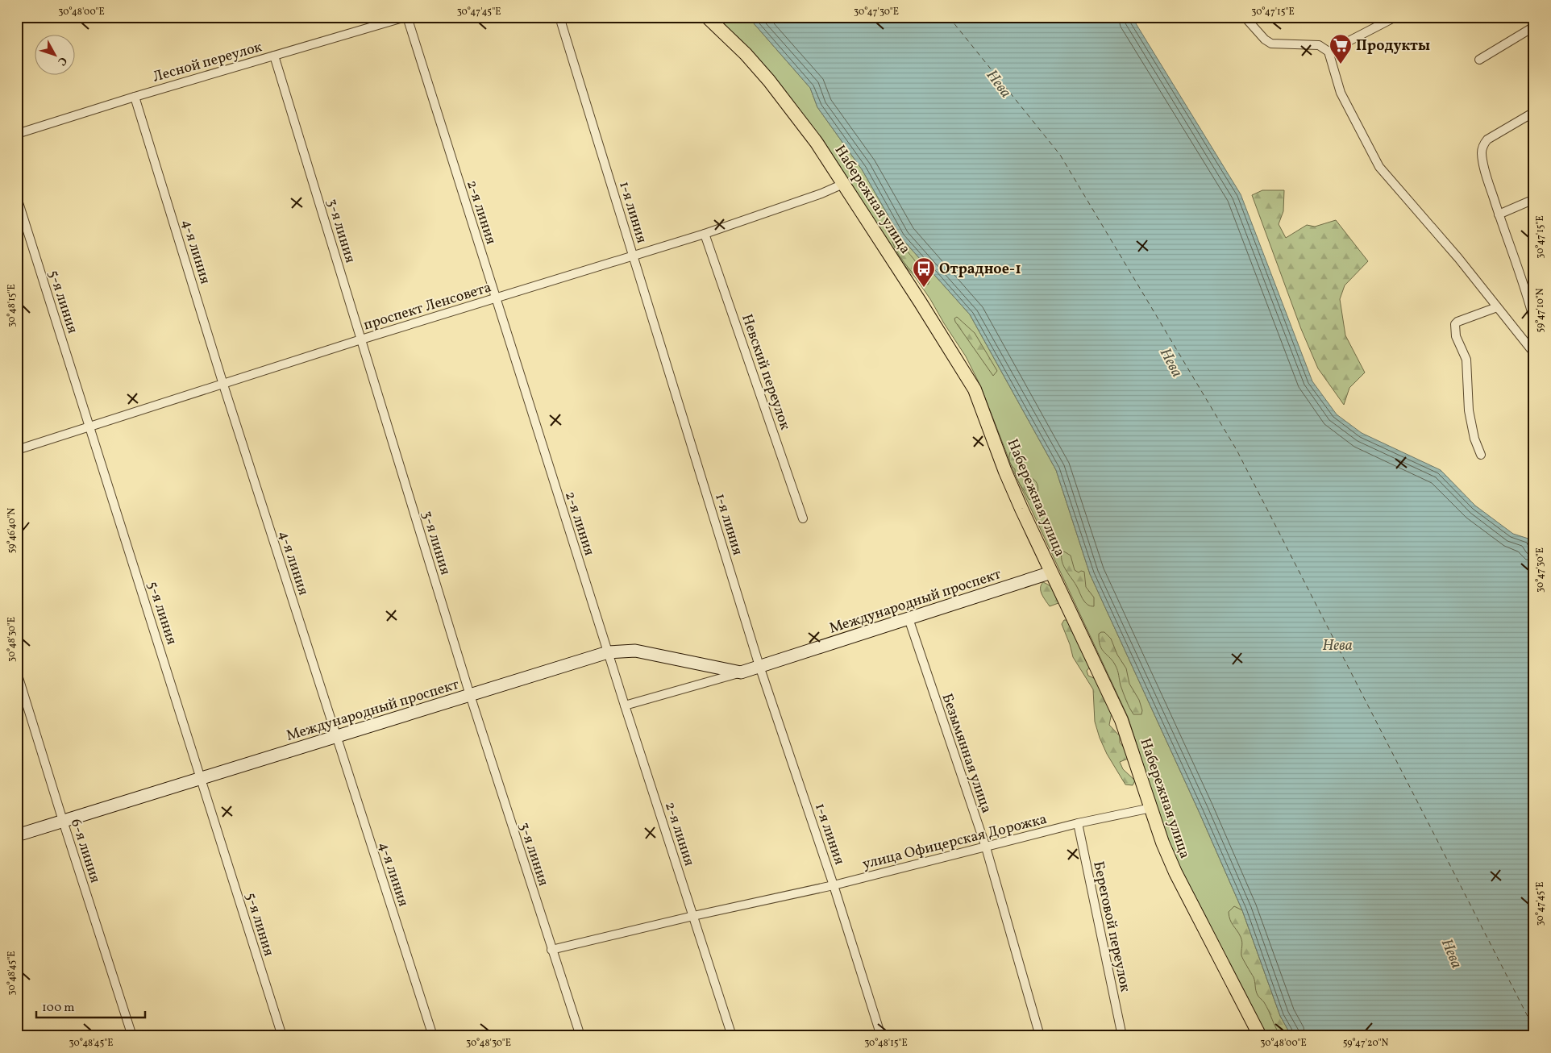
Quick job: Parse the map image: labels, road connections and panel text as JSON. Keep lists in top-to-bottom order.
{
  "streets": {
    "main road": ["Набережная улица"],
    "street": [
      "Лесной переулок",
      "2-я линия",
      "1-я линия",
      "3-я линия",
      "4-я линия",
      "5-я линия",
      "проспект Ленсовета",
      "Невский переулок",
      "Международный проспект",
      "Безымянная улица",
      "улица Офицерская Дорожка",
      "6-я линия",
      "Береговой переулок"
    ]
  },
  "crossings": [
    ["Лесной переулок", "2-я линия"],
    ["Лесной переулок", "3-я линия"],
    ["Лесной переулок", "4-я линия"],
    ["Набережная улица", "проспект Ленсовета"],
    ["Набережная улица", "Международный проспект"],
    ["Набережная улица", "улица Офицерская Дорожка"],
    ["2-я линия", "проспект Ленсовета"],
    ["2-я линия", "Международный проспект"],
    ["2-я линия", "улица Офицерская Дорожка"],
    ["1-я линия", "проспект Ленсовета"],
    ["1-я линия", "Международный проспект"],
    ["1-я линия", "улица Офицерская Дорожка"],
    ["3-я линия", "проспект Ленсовета"],
    ["3-я линия", "Международный проспект"],
    ["3-я линия", "улица Офицерская Дорожка"],
    ["4-я линия", "проспект Ленсовета"],
    ["4-я линия", "Международный проспект"],
    ["5-я линия", "проспект Ленсовета"],
    ["5-я линия", "Международный проспект"],
    ["проспект Ленсовета", "Невский переулок"],
    ["Международный проспект", "Безымянная улица"],
    ["Международный проспект", "6-я линия"],
    ["Безымянная улица", "улица Офицерская Дорожка"],
    ["улица Офицерская Дорожка", "Береговой переулок"]
  ],
  "water": ["Нева"],
  "places": {
    "supermarket": ["Продукты"],
    "bus stop": ["Отрадное-1"]
  },
  "scale_bar": "100 m",
  "north": "bottom right",
  "coordinates": [
    "30°48'00\"E",
    "30°47'45\"E",
    "30°47'30\"E",
    "30°47'15\"E",
    "30°48'15\"E",
    "59°47'10\"N",
    "59°46'40\"N",
    "30°48'30\"E",
    "30°48'45\"E",
    "59°47'20\"N"
  ]
}
